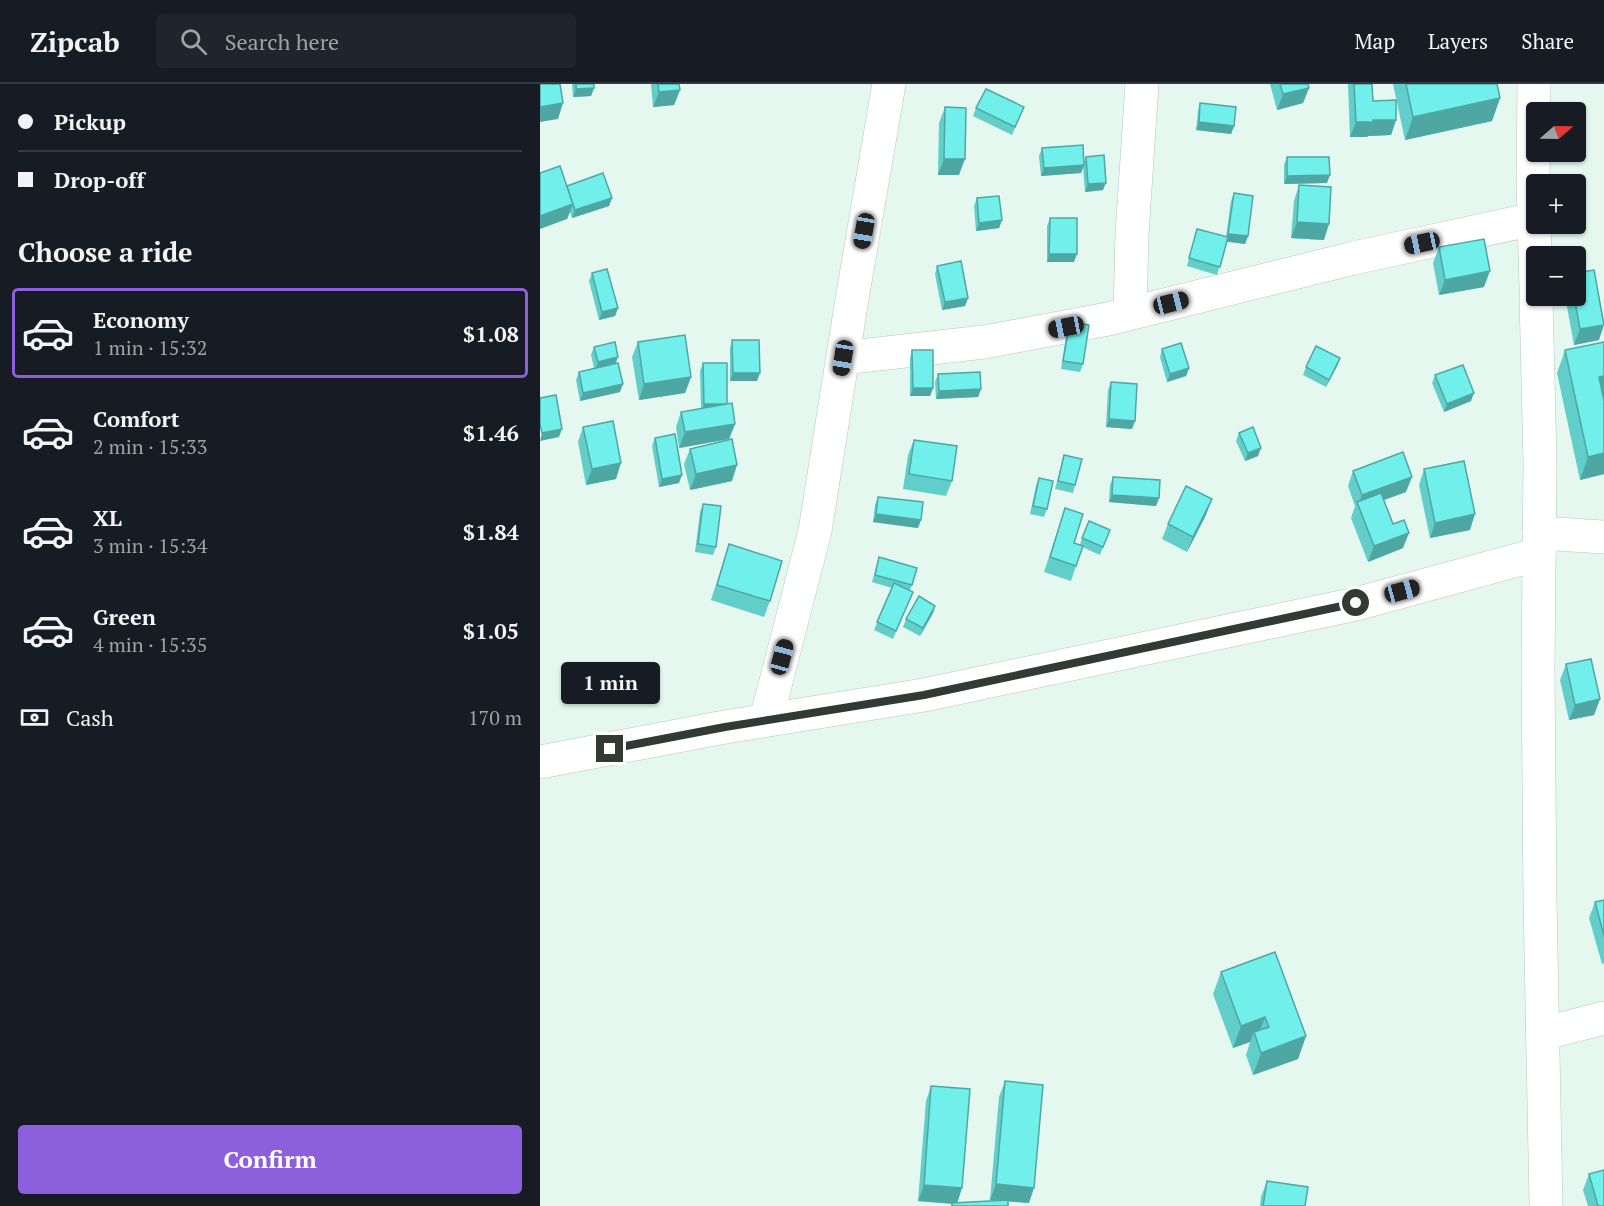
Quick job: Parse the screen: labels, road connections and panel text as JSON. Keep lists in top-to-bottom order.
{
  "north": "right",
  "page": {
    "header": "Zipcab",
    "search": "Search here",
    "nav": ["Map", "Layers", "Share"],
    "banner": ["Pickup", "Drop-off"],
    "map_buttons": ["+", "−"],
    "heading": "Choose a ride",
    "list": [
      {
        "name": "Economy",
        "note": "1 min · 15:32",
        "value": "$1.08"
      },
      {
        "name": "Comfort",
        "note": "2 min · 15:33",
        "value": "$1.46"
      },
      {
        "name": "XL",
        "note": "3 min · 15:34",
        "value": "$1.84"
      },
      {
        "name": "Green",
        "note": "4 min · 15:35",
        "value": "$1.05"
      }
    ],
    "bubble": "1 min",
    "pay": ["Cash", "170 m"],
    "buttons": "Confirm"
  }
}
